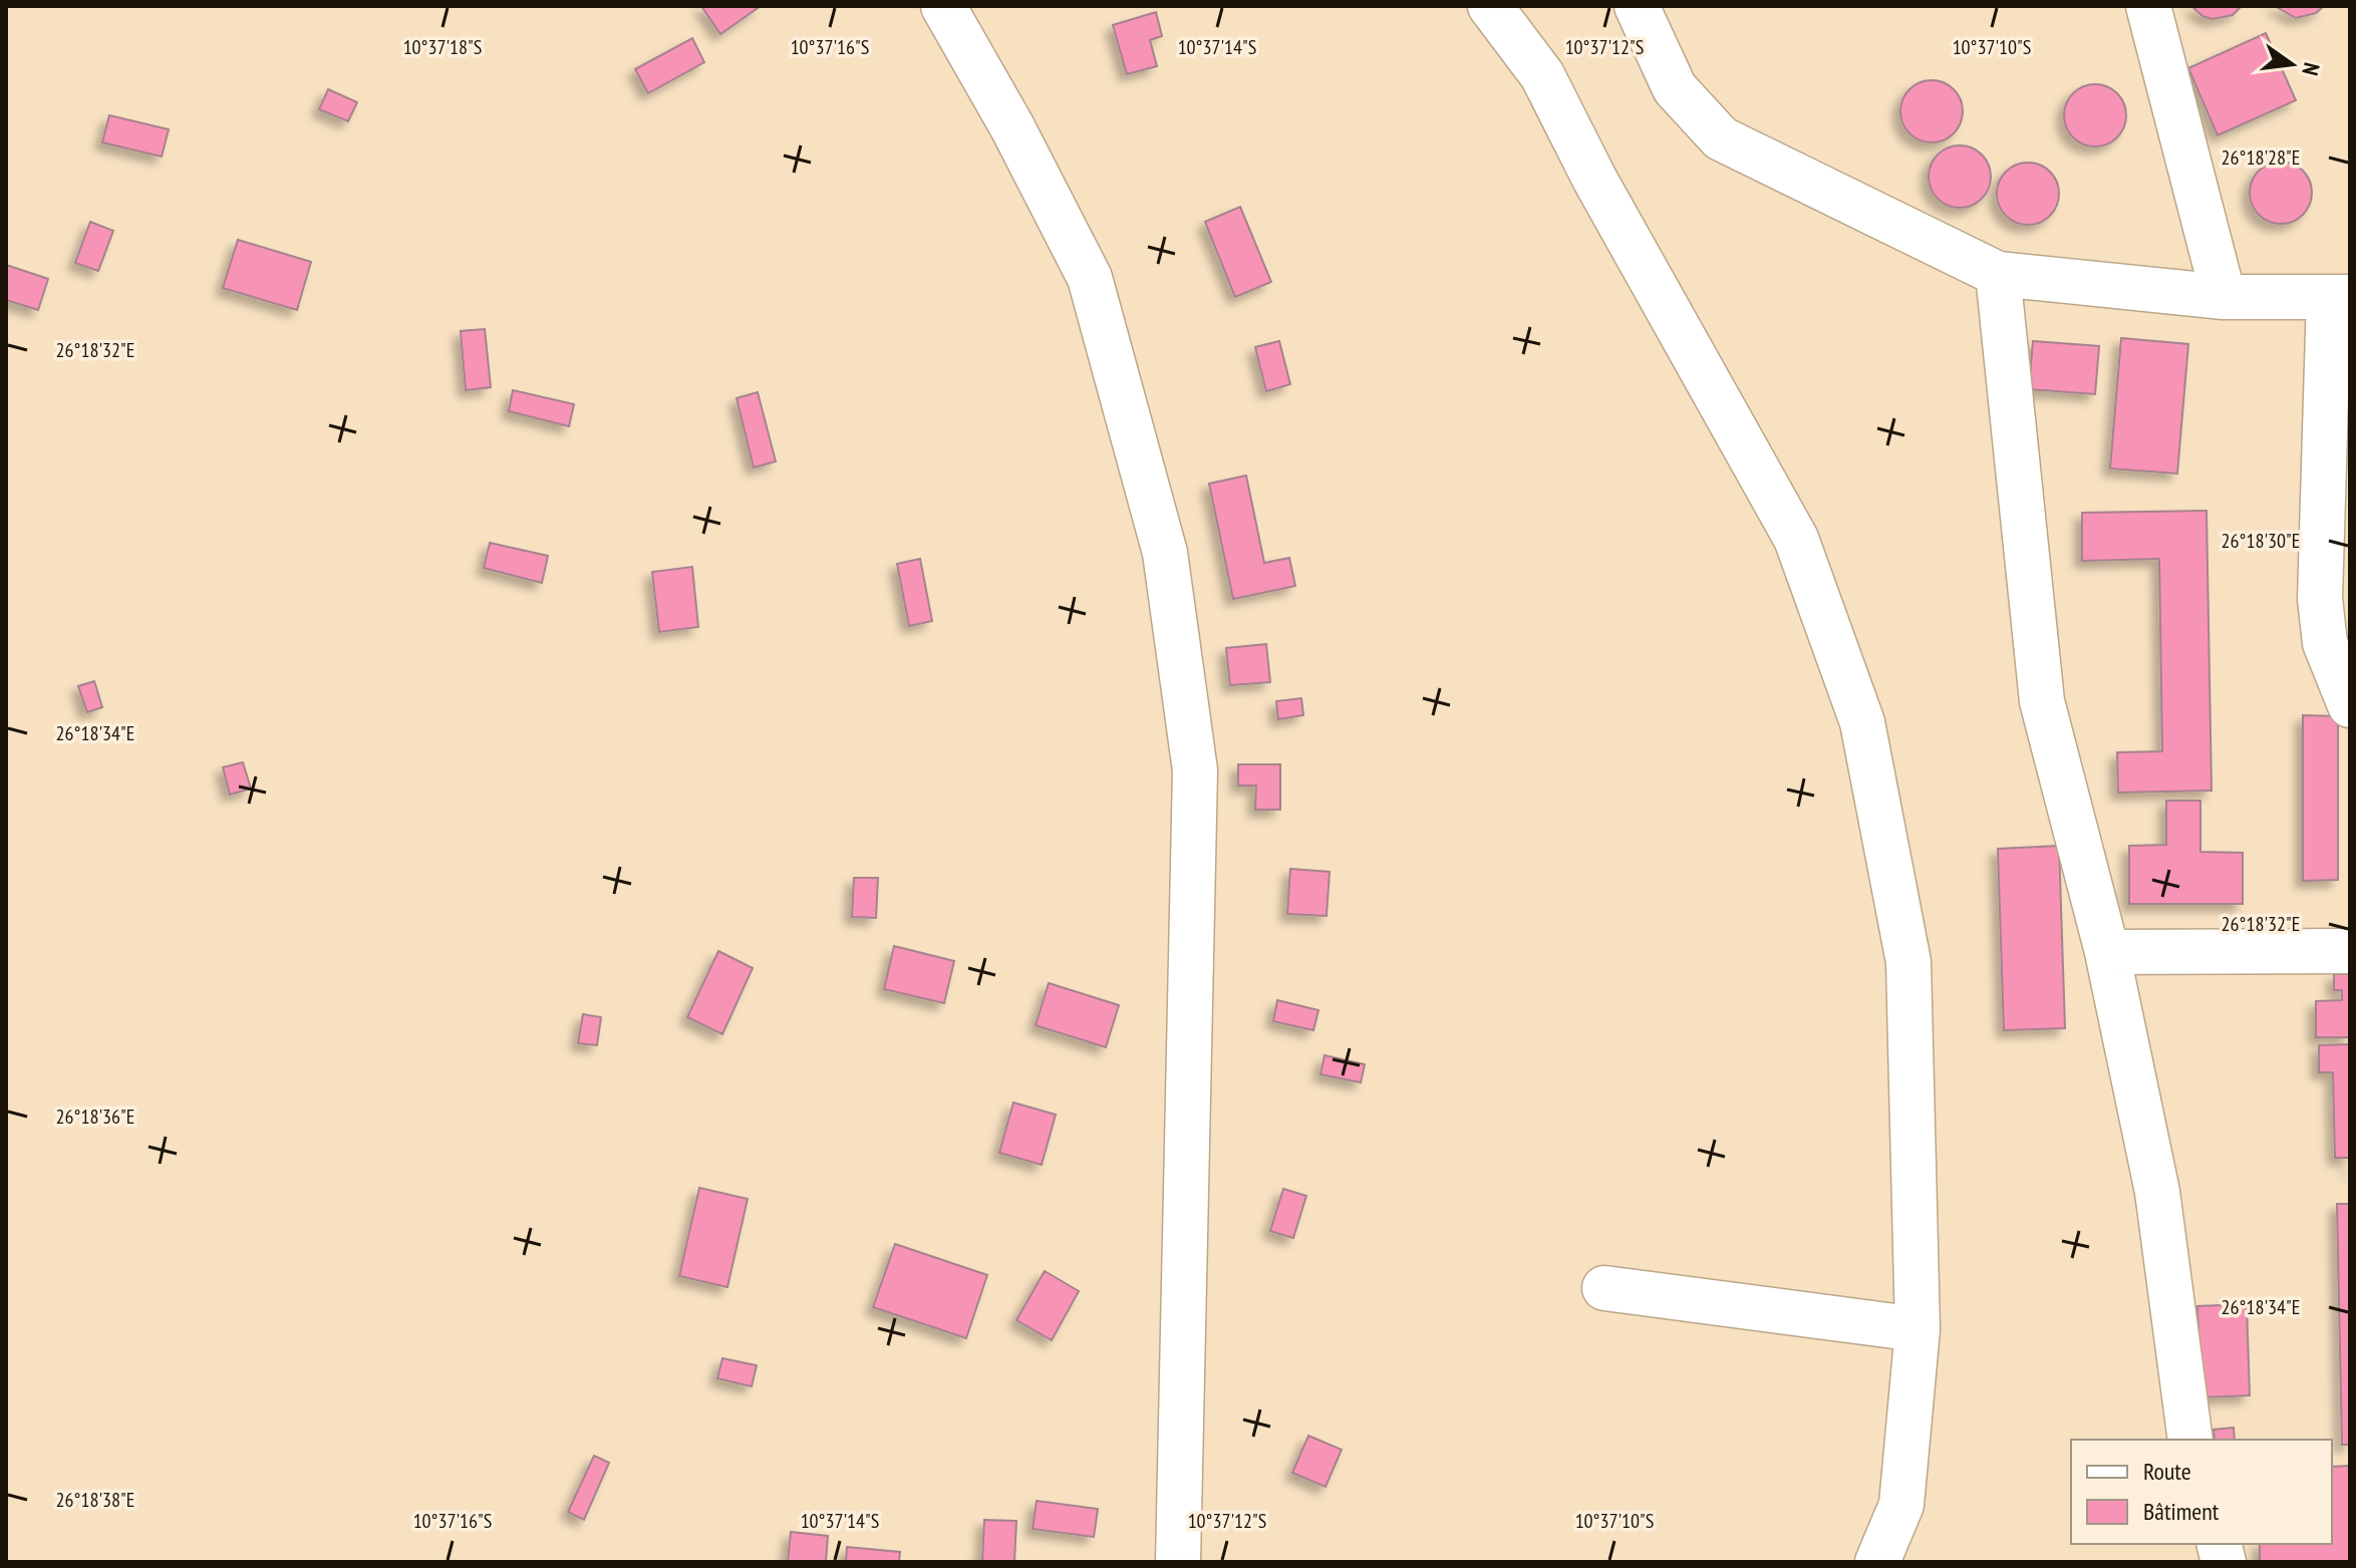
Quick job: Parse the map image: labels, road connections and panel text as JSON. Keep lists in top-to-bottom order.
{
  "legend": ["Route", "Bâtiment"],
  "north": "right",
  "coordinates": [
    "10°37'18\"S",
    "10°37'16\"S",
    "10°37'14\"S",
    "10°37'12\"S",
    "10°37'10\"S",
    "26°18'28\"E",
    "26°18'32\"E",
    "26°18'30\"E",
    "26°18'34\"E",
    "26°18'36\"E",
    "26°18'38\"E"
  ]
}
